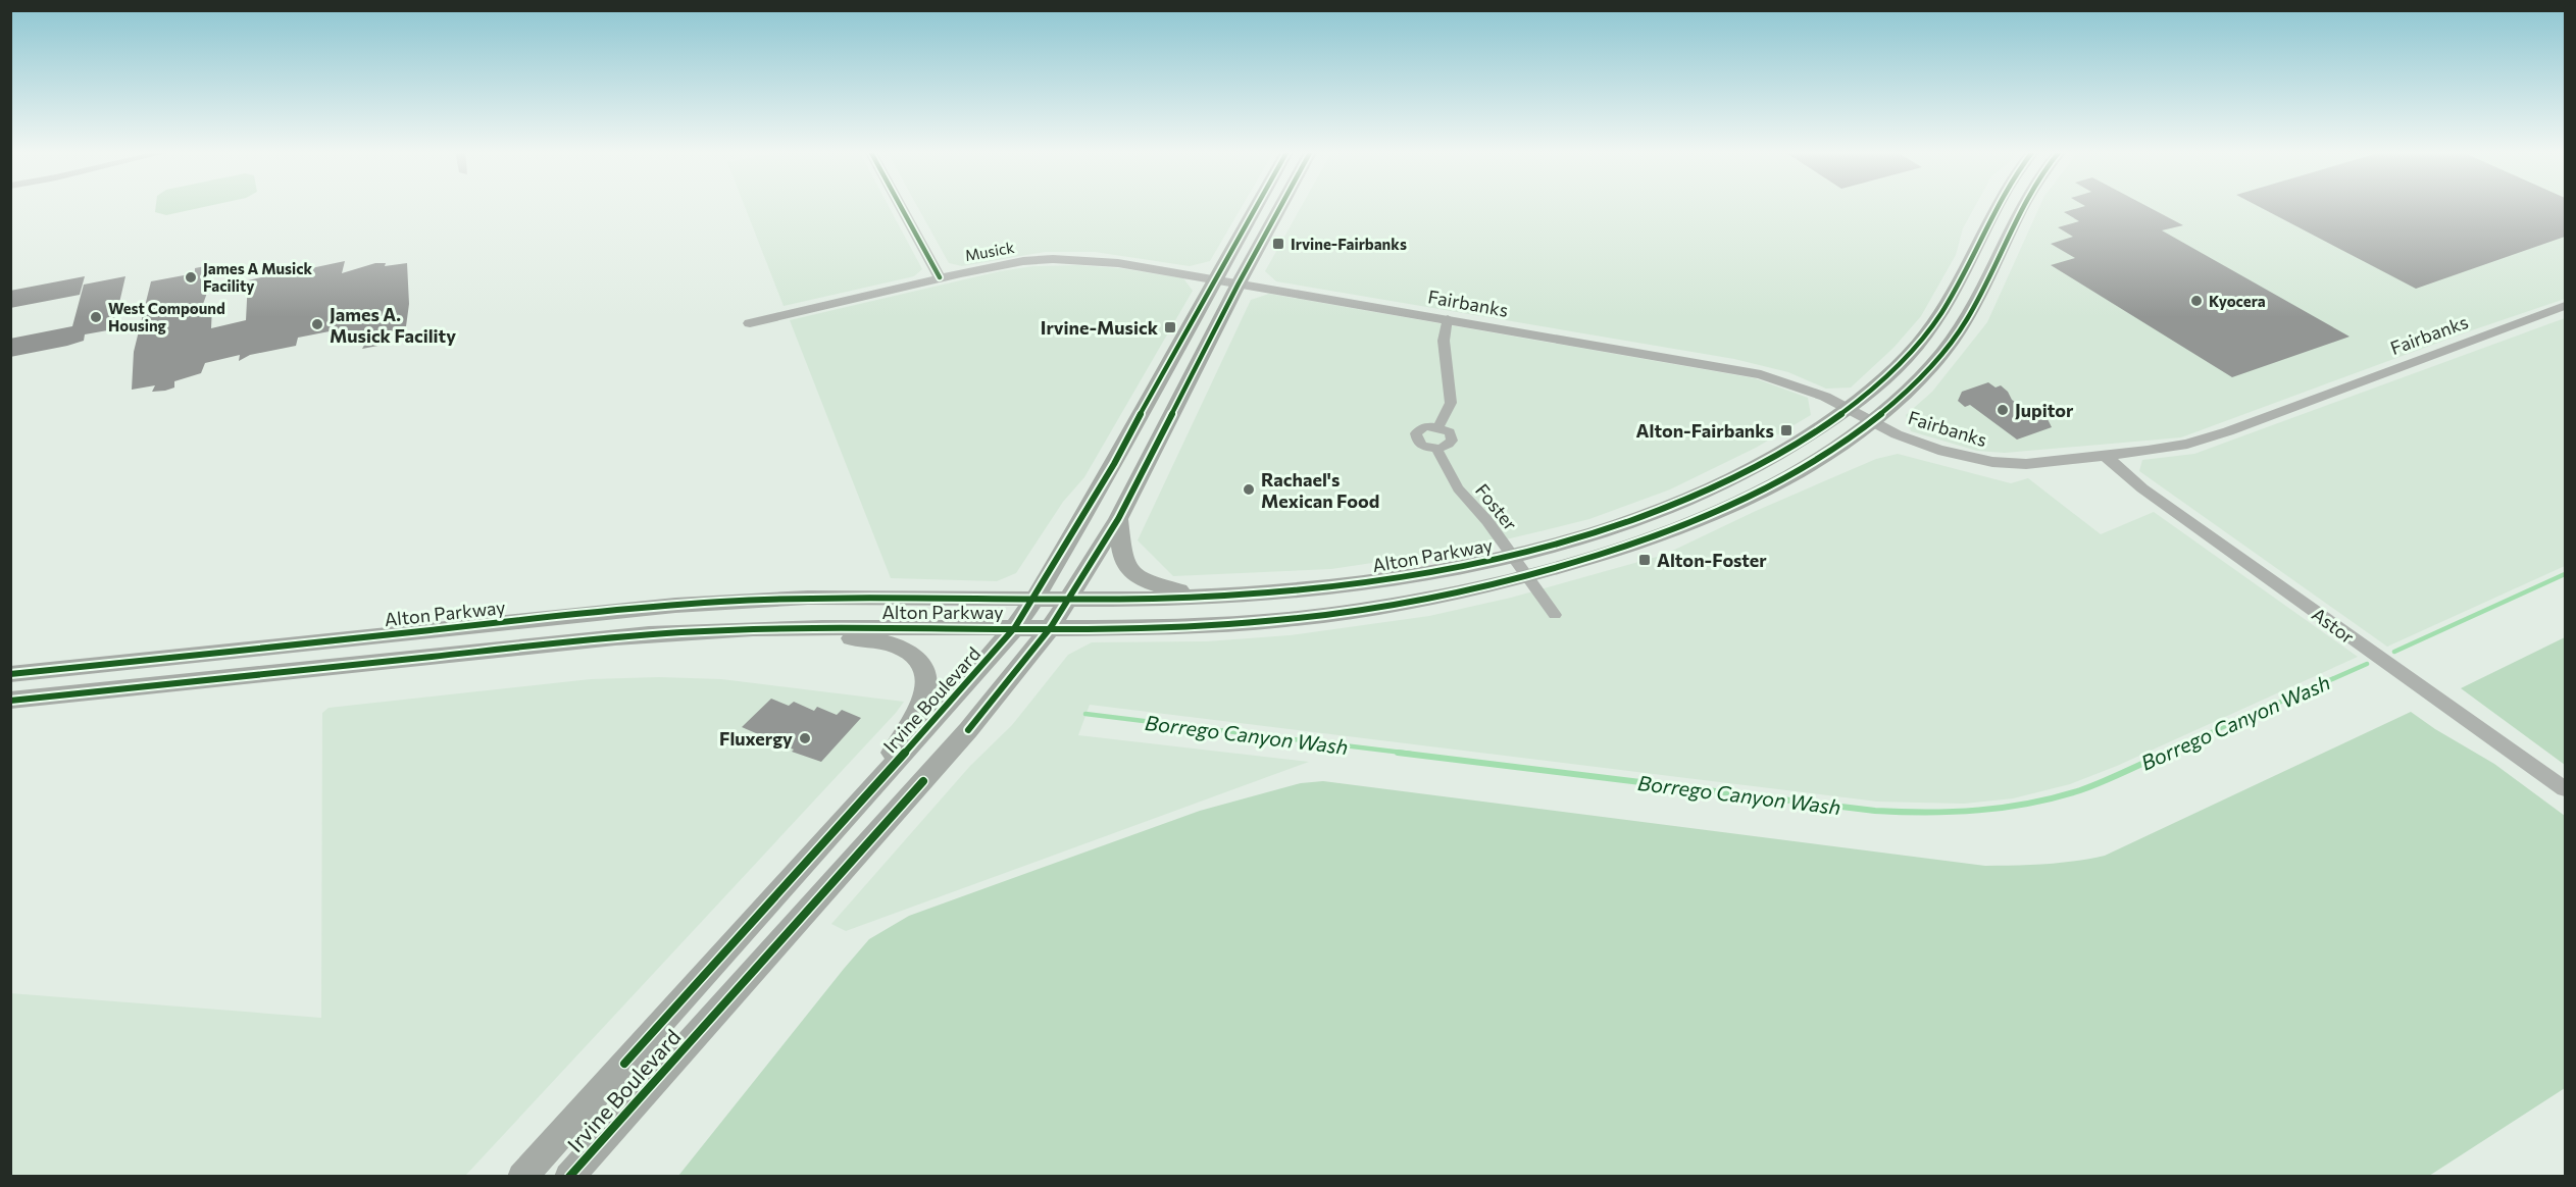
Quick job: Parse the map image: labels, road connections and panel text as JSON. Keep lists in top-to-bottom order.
{
  "streets": {
    "main road": ["Alton Parkway", "Irvine Boulevard"],
    "street": [
      "Musick",
      "Fairbanks",
      "Foster",
      "Astor"
    ]
  },
  "crossings": [
    ["Musick", "Fairbanks"],
    ["Musick", "Irvine Boulevard"],
    ["Fairbanks", "Alton Parkway"],
    ["Fairbanks", "Astor"],
    ["Fairbanks", "Irvine Boulevard"],
    ["Foster", "Alton Parkway"],
    ["Alton Parkway", "Irvine Boulevard"]
  ],
  "water": ["Borrego Canyon Wash"],
  "places": {
    "transit": [
      "Irvine-Fairbanks",
      "Irvine-Musick",
      "Alton-Fairbanks",
      "Alton-Foster"
    ],
    "other": [
      "James A Musick Facility",
      "Kyocera",
      "West Compound Housing",
      "James A. Musick Facility",
      "Jupitor",
      "Rachael's Mexican Food",
      "Fluxergy"
    ]
  }
}
